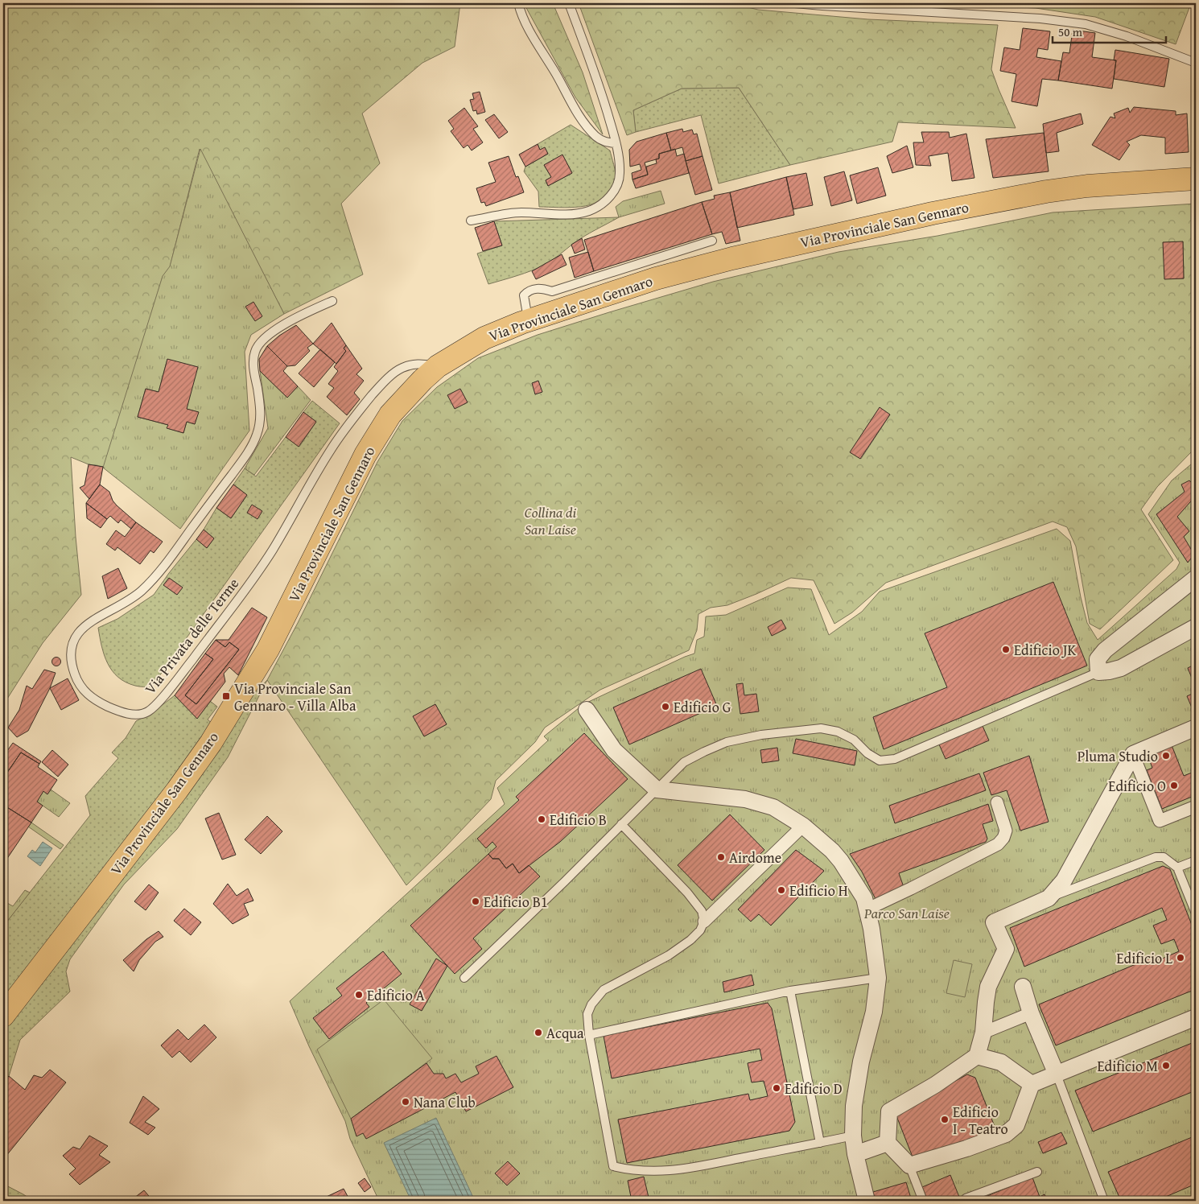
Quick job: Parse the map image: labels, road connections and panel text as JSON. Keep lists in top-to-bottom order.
{
  "streets": {
    "main road": ["Via Provinciale San Gennaro"],
    "lane": ["Via Privata delle Terme"]
  },
  "crossings": [
    ["Via Provinciale San Gennaro", "Via Privata delle Terme"]
  ],
  "parks": ["Collina di San Laise", "Parco San Laise"],
  "places": {
    "other": [
      "Edificio JK",
      "Edificio G",
      "Pluma Studio",
      "Edificio O",
      "Edificio B",
      "Airdome",
      "Edificio H",
      "Edificio B1",
      "Edificio L",
      "Edificio A",
      "Acqua",
      "Edificio M",
      "Edificio D",
      "Nana Club",
      "Edificio I - Teatro"
    ],
    "transit": ["Via Provinciale San Gennaro - Villa Alba"]
  },
  "scale_bar": "50 m"
}
